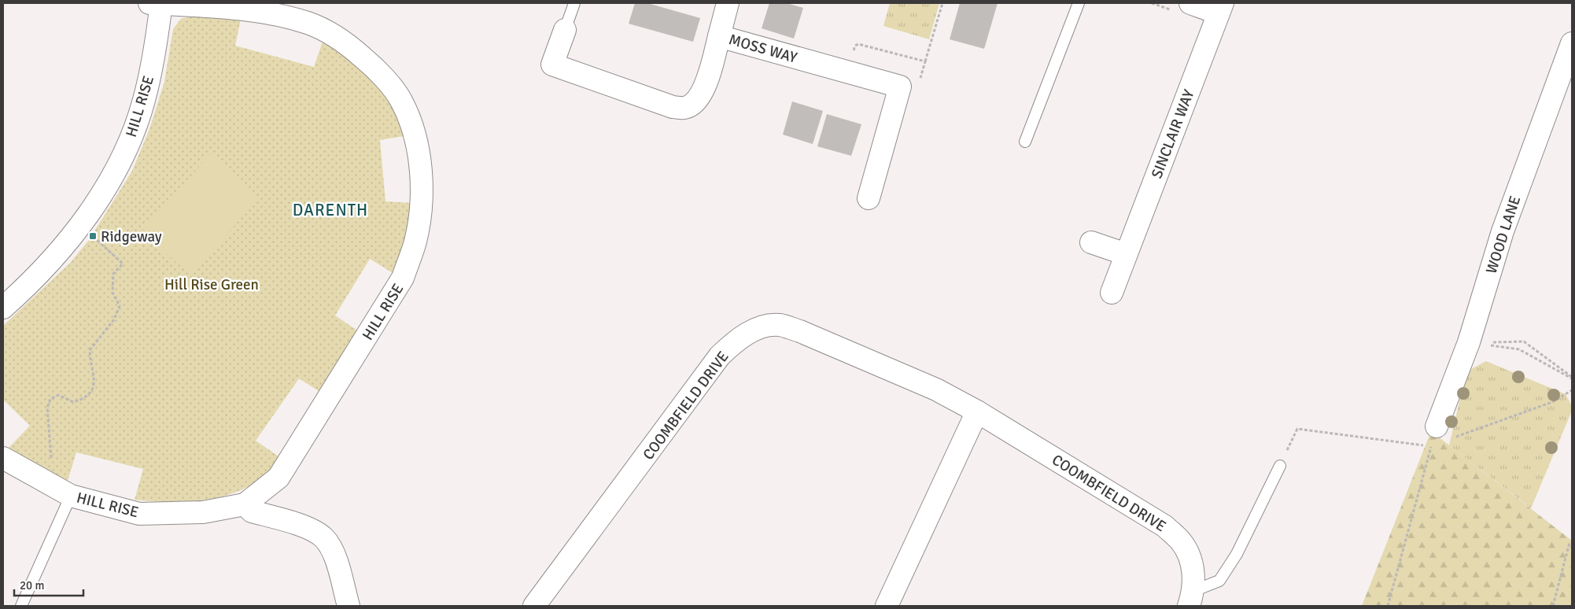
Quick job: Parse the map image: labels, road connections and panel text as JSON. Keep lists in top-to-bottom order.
{
  "streets": {
    "street": [
      "MOSS WAY",
      "HILL RISE",
      "SINCLAIR WAY",
      "WOOD LANE",
      "COOMBFIELD DRIVE"
    ]
  },
  "districts": ["DARENTH"],
  "parks": ["Hill Rise Green"],
  "places": {
    "transit": ["Ridgeway"]
  },
  "scale_bar": "20 m"
}
